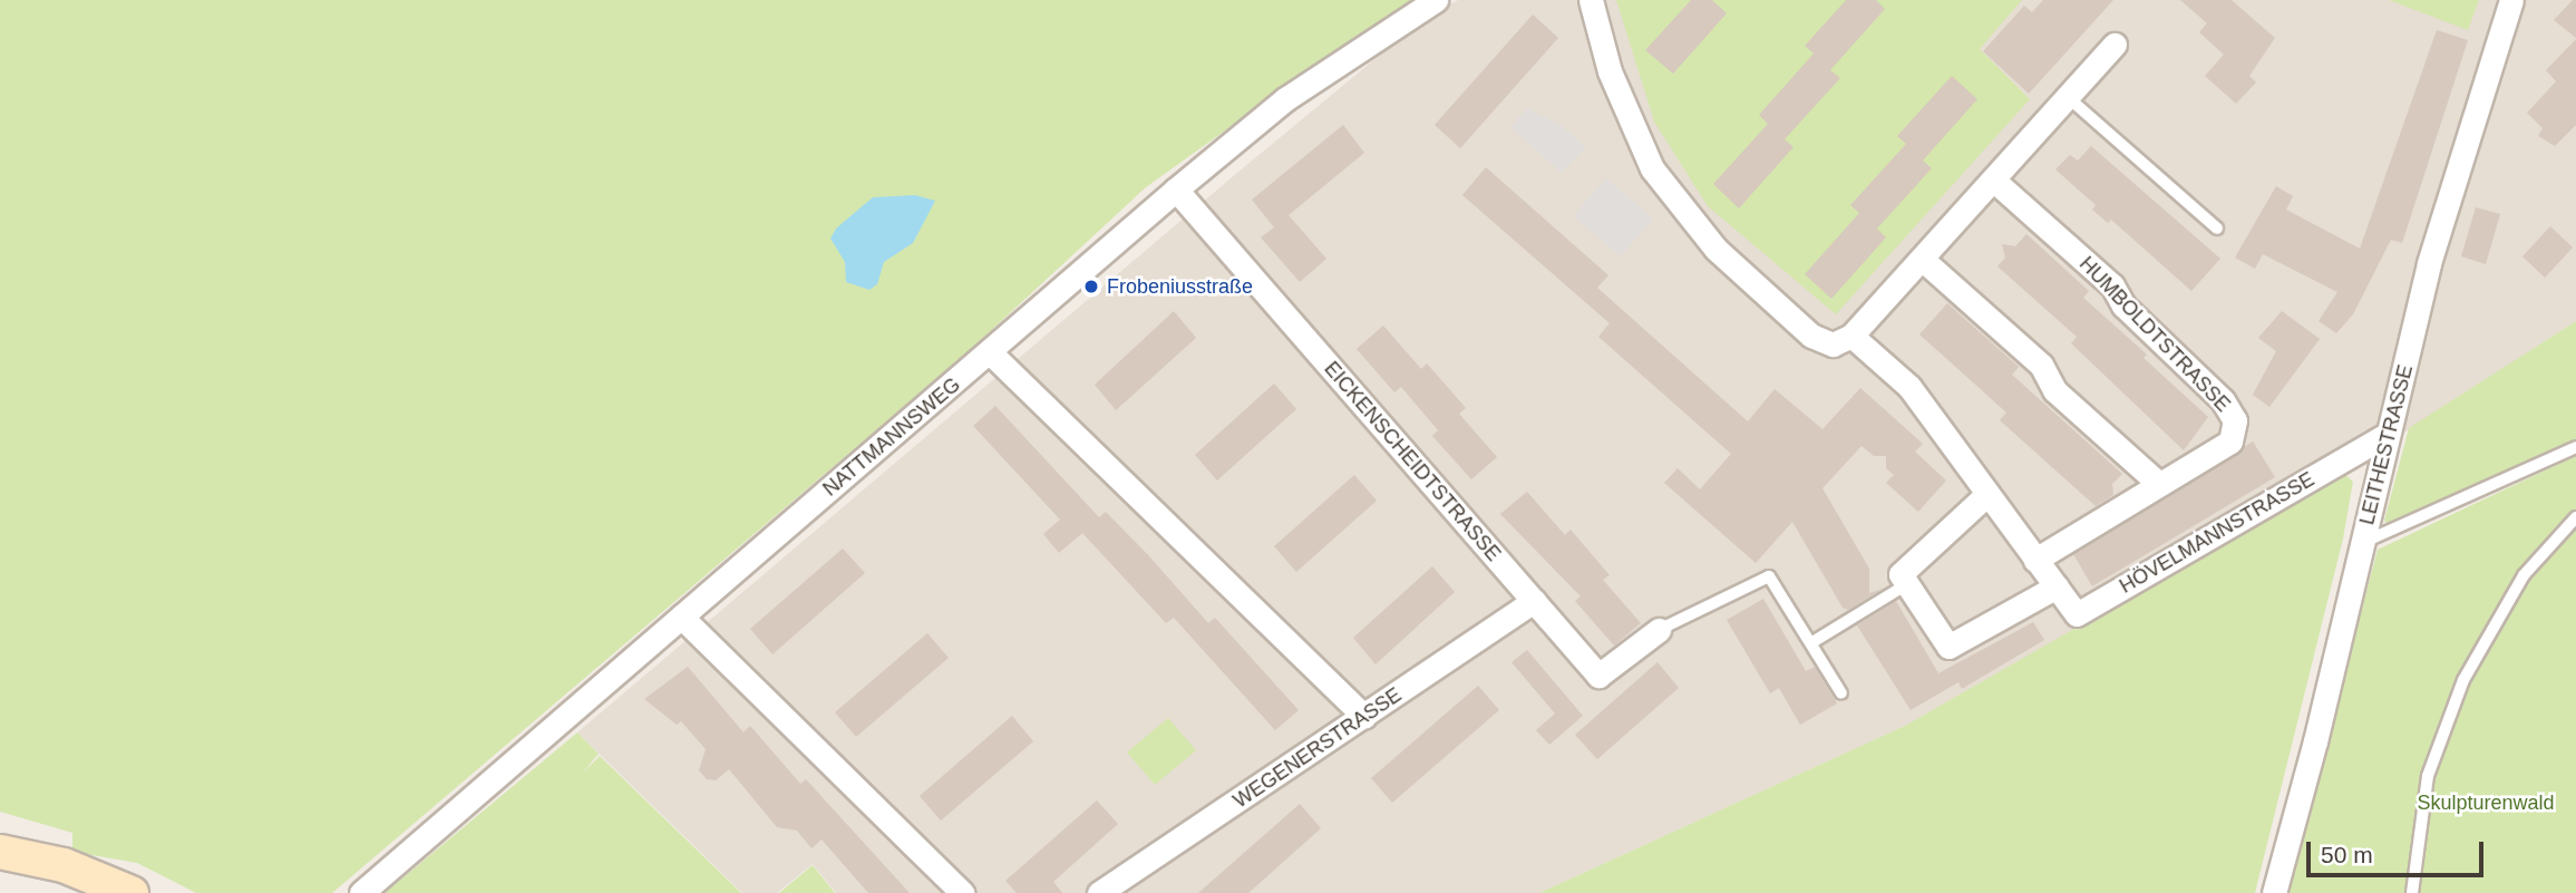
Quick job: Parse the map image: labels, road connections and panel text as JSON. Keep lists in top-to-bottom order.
{
  "streets": {
    "street": [
      "HUMBOLDTSTRASSE",
      "NATTMANNSWEG",
      "LEITHESTRASSE",
      "EICKENSCHEIDTSTRASSE",
      "HÖVELMANNSTRASSE",
      "WEGENERSTRASSE"
    ]
  },
  "crossings": [
    ["HUMBOLDTSTRASSE", "HÖVELMANNSTRASSE"],
    ["NATTMANNSWEG", "EICKENSCHEIDTSTRASSE"],
    ["LEITHESTRASSE", "HÖVELMANNSTRASSE"],
    ["EICKENSCHEIDTSTRASSE", "WEGENERSTRASSE"]
  ],
  "parks": ["Skulpturenwald"],
  "places": ["Frobeniusstraße"],
  "scale_bar": "50 m"
}
